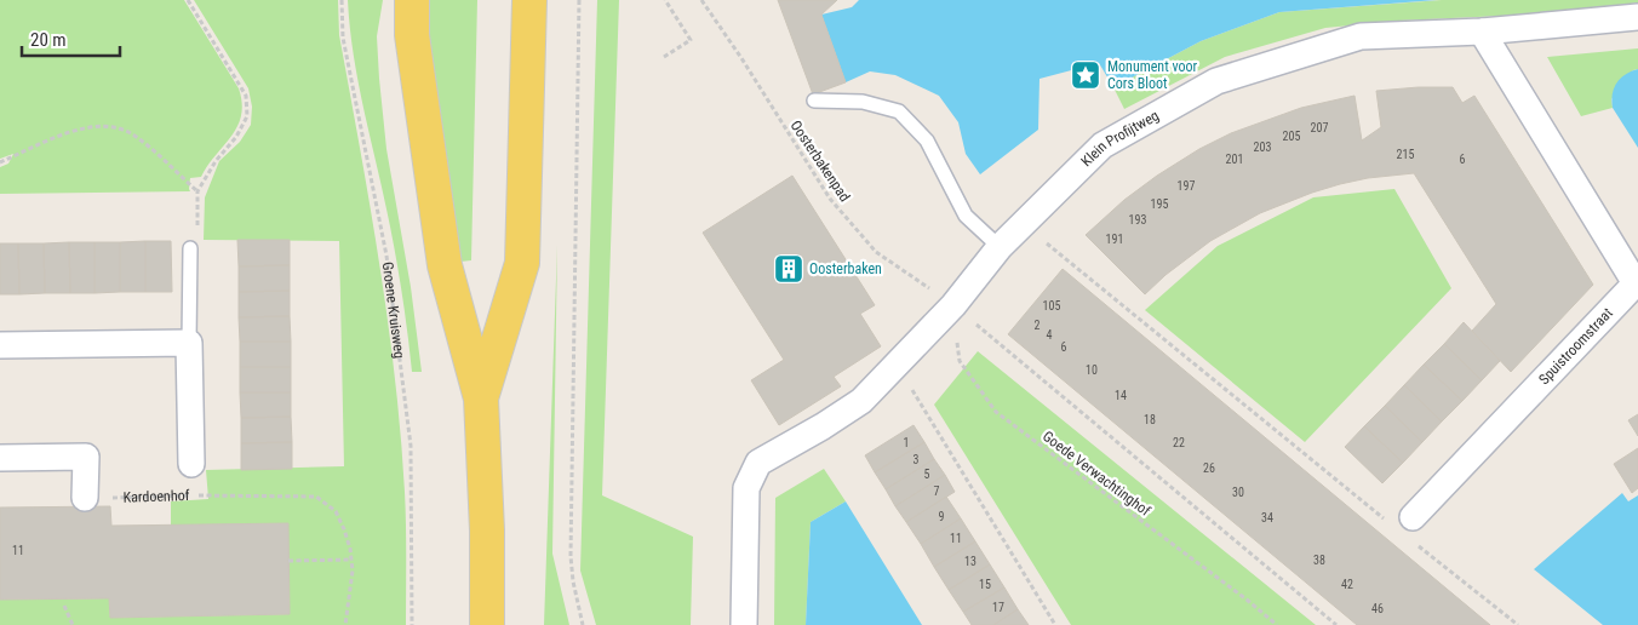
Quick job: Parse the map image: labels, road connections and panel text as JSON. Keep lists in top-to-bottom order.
{
  "streets": {
    "street": ["Klein Profijtweg", "Spuistroomstraat"],
    "path": [
      "Oosterbakenpad",
      "Groene Kruisweg",
      "Goede Verwachtinghof",
      "Kardoenhof"
    ]
  },
  "crossings": [
    ["Klein Profijtweg", "Oosterbakenpad"],
    ["Klein Profijtweg", "Spuistroomstraat"],
    ["Klein Profijtweg", "Goede Verwachtinghof"],
    ["Oosterbakenpad", "Goede Verwachtinghof"]
  ],
  "places": {
    "place": ["Monument voor Cors Bloot"],
    "building": ["Oosterbaken"]
  },
  "house_numbers": [
    "207",
    "205",
    "203",
    "215",
    "201",
    "6",
    "197",
    "195",
    "193",
    "191",
    "105",
    "2",
    "4",
    "6",
    "10",
    "14",
    "18",
    "1",
    "22",
    "3",
    "26",
    "5",
    "7",
    "30",
    "9",
    "34",
    "11",
    "11",
    "38",
    "13",
    "15",
    "42",
    "17",
    "46"
  ],
  "scale_bar": "20 m"
}
